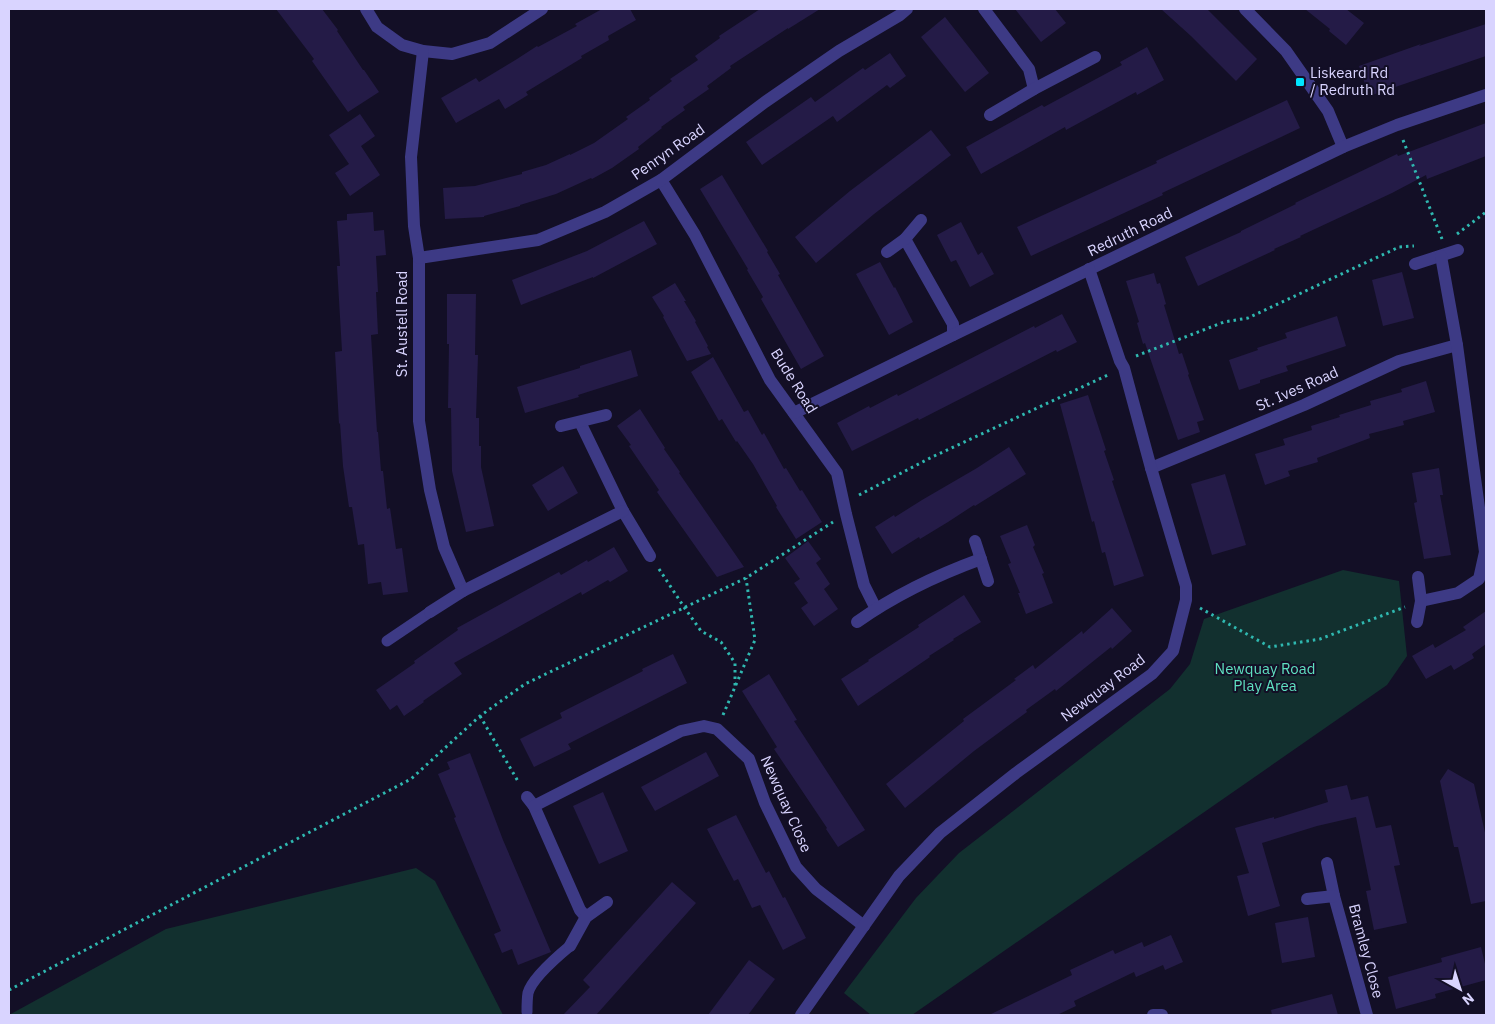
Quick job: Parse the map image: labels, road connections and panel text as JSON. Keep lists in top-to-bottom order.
{
  "streets": {
    "street": [
      "Penryn Road",
      "Redruth Road",
      "St. Austell Road",
      "Bude Road",
      "St. Ives Road",
      "Newquay Road",
      "Newquay Close",
      "Bramley Close"
    ]
  },
  "crossings": [
    ["Penryn Road", "St. Austell Road"],
    ["Penryn Road", "Bude Road"],
    ["Redruth Road", "Bude Road"],
    ["Redruth Road", "Newquay Road"],
    ["St. Ives Road", "Newquay Road"],
    ["Newquay Road", "Newquay Close"]
  ],
  "parks": ["Newquay Road Play Area"],
  "places": {
    "transit": ["Liskeard Rd / Redruth Rd"]
  },
  "north": "bottom right"
}
